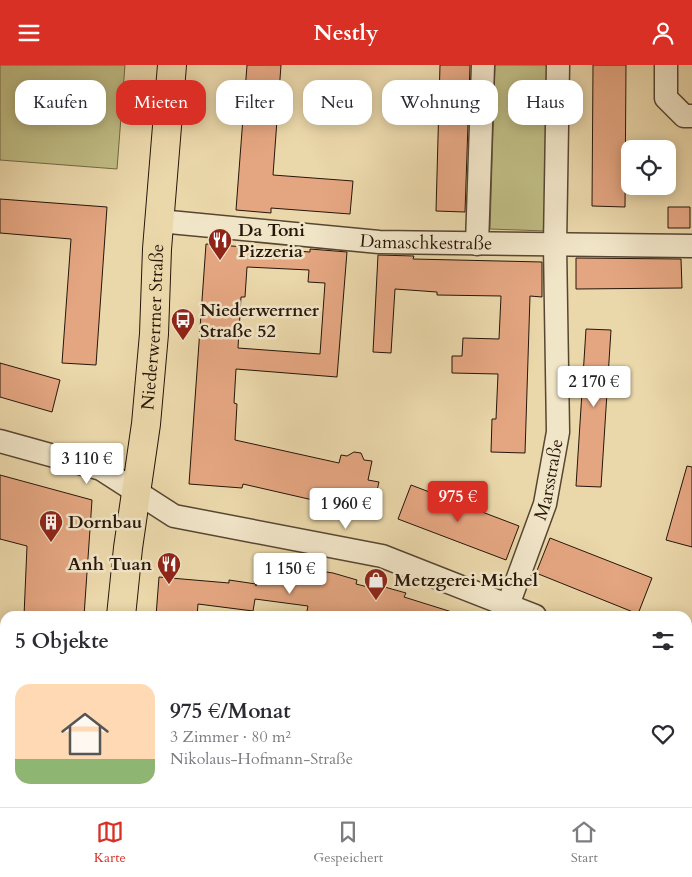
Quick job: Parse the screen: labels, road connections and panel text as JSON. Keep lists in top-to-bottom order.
{
  "streets": {
    "main road": ["Niederwerrner Straße"],
    "street": ["Damaschkestraße", "Marsstraße"]
  },
  "crossings": [
    ["Damaschkestraße", "Niederwerrner Straße"],
    ["Damaschkestraße", "Marsstraße"]
  ],
  "places": {
    "restaurant": ["Da Toni Pizzeria", "Anh Tuan"],
    "bus stop": ["Niederwerrner Straße 52"],
    "building": ["Dornbau"],
    "shop": ["Metzgerei Michel"]
  },
  "page": {
    "header": "Nestly",
    "chip": [
      "Kaufen",
      "Mieten",
      "Filter",
      "Neu",
      "Wohnung",
      "Haus"
    ],
    "price": [
      "2 170 €",
      "3 110 €",
      "975 €",
      "1 960 €",
      "1 150 €"
    ],
    "heading": "5 Objekte",
    "list": [
      {
        "name": "975 €/Monat",
        "note": "3 Zimmer · 80 m² · Nikolaus-Hofmann-Straße"
      }
    ],
    "tabs": ["Karte", "Gespeichert", "Start"]
  }
}
